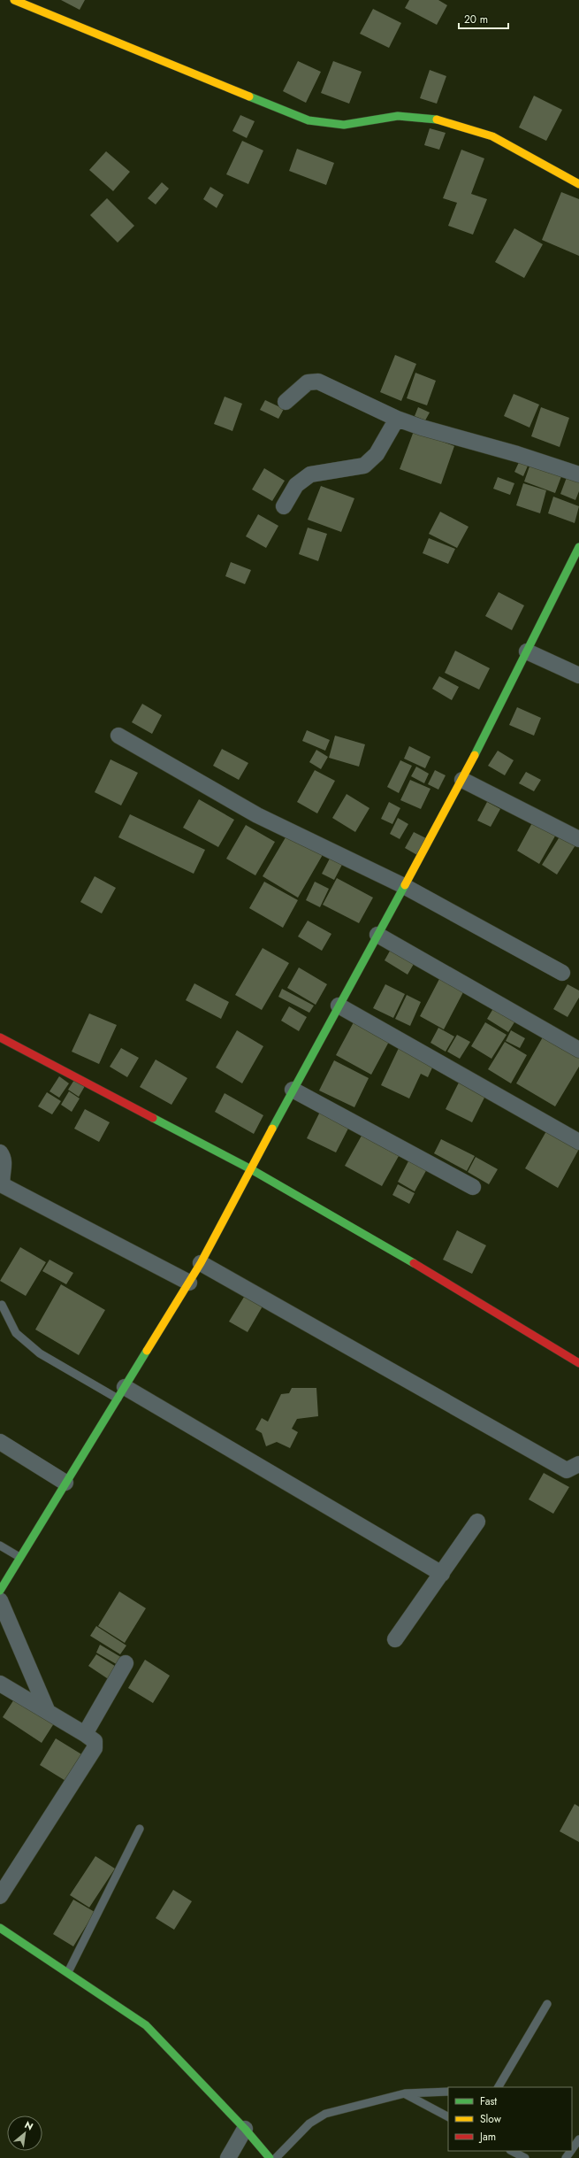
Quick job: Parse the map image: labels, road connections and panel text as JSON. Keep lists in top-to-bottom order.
{
  "legend": ["Fast", "Slow", "Jam"],
  "scale_bar": "20 m",
  "north": "top right"
}
